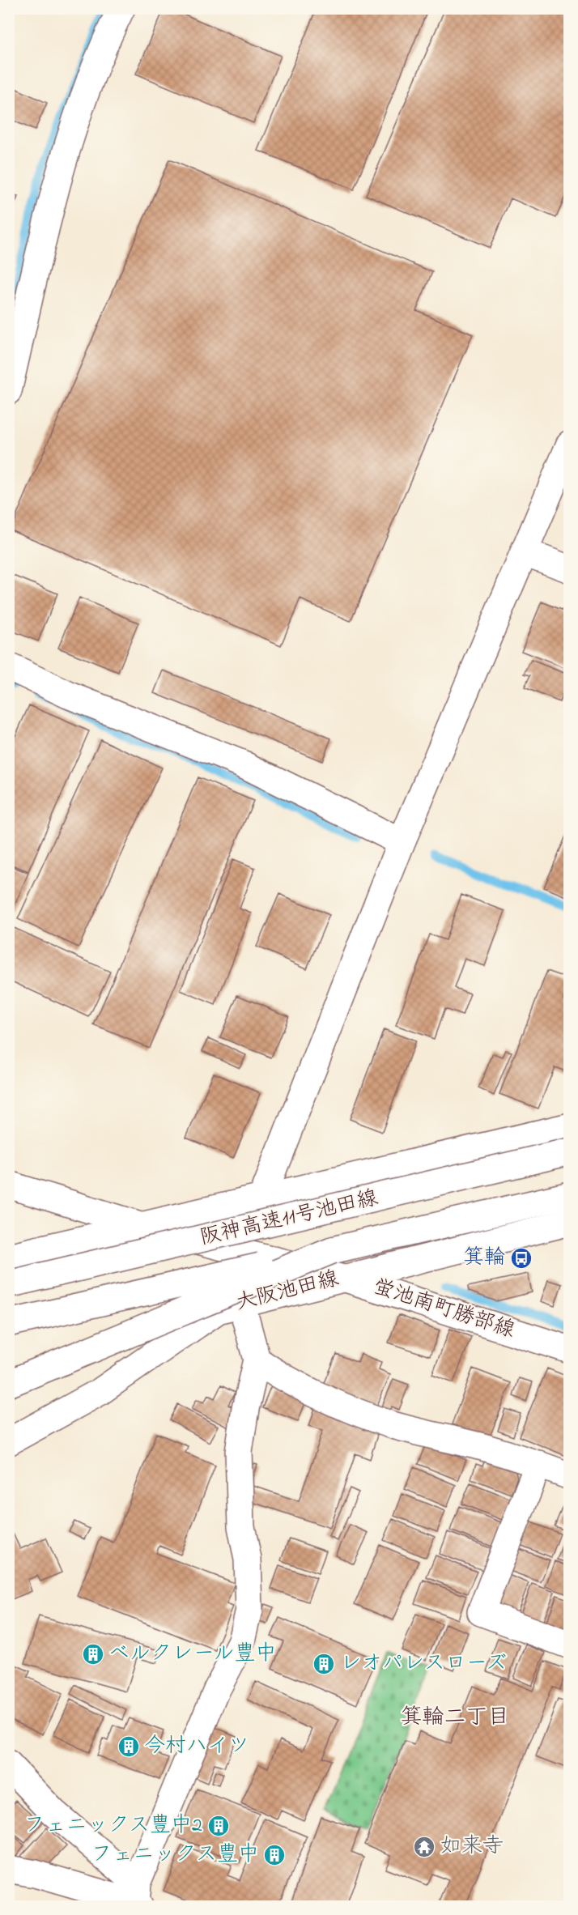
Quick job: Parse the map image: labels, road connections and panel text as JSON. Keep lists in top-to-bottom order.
{
  "streets": {
    "main road": ["阪神高速11号池田線", "大阪池田線", "蛍池南町勝部線"]
  },
  "crossings": [
    ["大阪池田線", "蛍池南町勝部線"]
  ],
  "districts": ["箕輪二丁目"],
  "places": {
    "bus stop": ["箕輪"],
    "building": [
      "ベルクレール豊中",
      "レオパレスローズ",
      "今村ハイツ",
      "フェニックス豊中2",
      "フェニックス豊中"
    ],
    "temple": ["如来寺"]
  }
}
